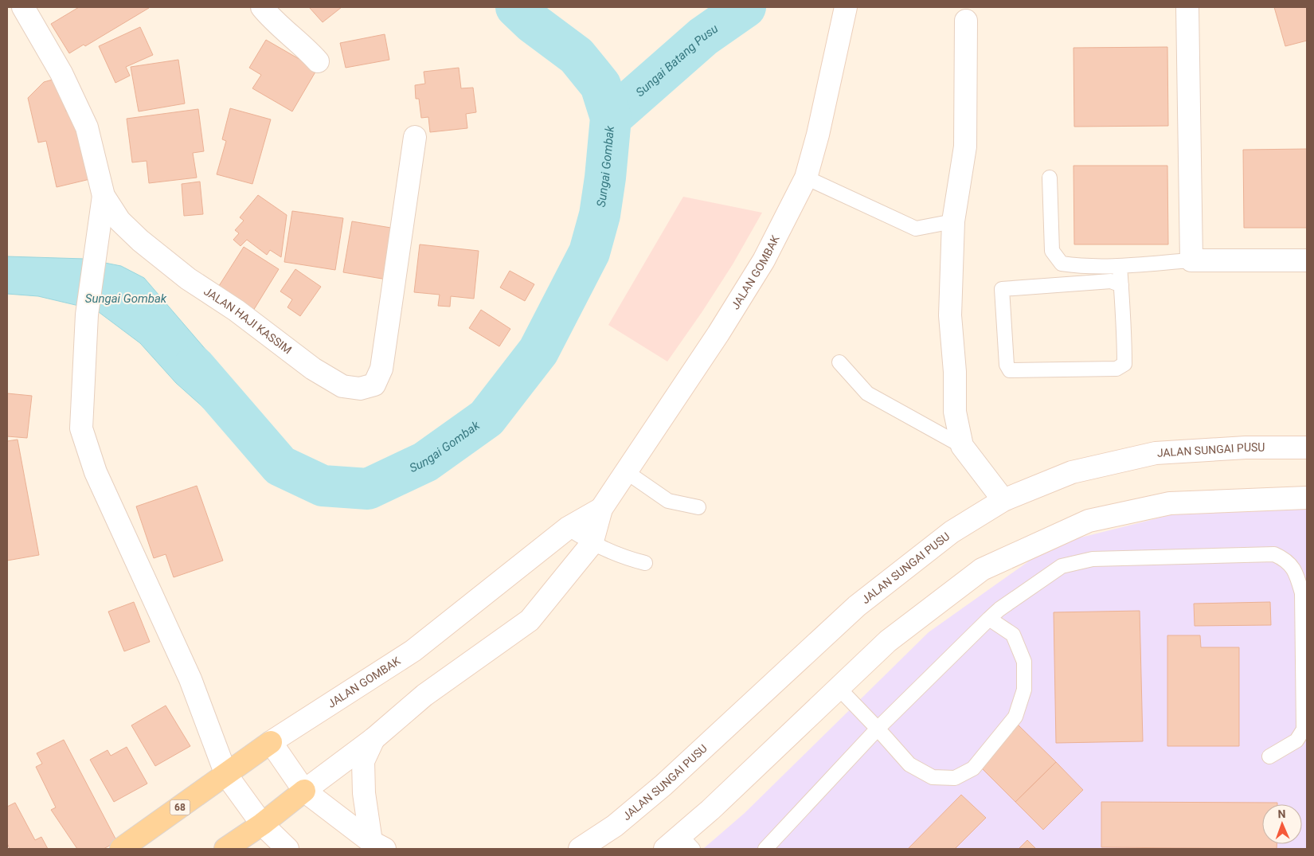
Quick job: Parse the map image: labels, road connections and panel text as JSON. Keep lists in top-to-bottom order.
{
  "streets": {
    "main road": [
      "JALAN GOMBAK",
      "JALAN HAJI KASSIM",
      "JALAN SUNGAI PUSU",
      "68"
    ]
  },
  "water": ["Sungai Batang Pusu", "Sungai Gombak"],
  "north": "top"
}
